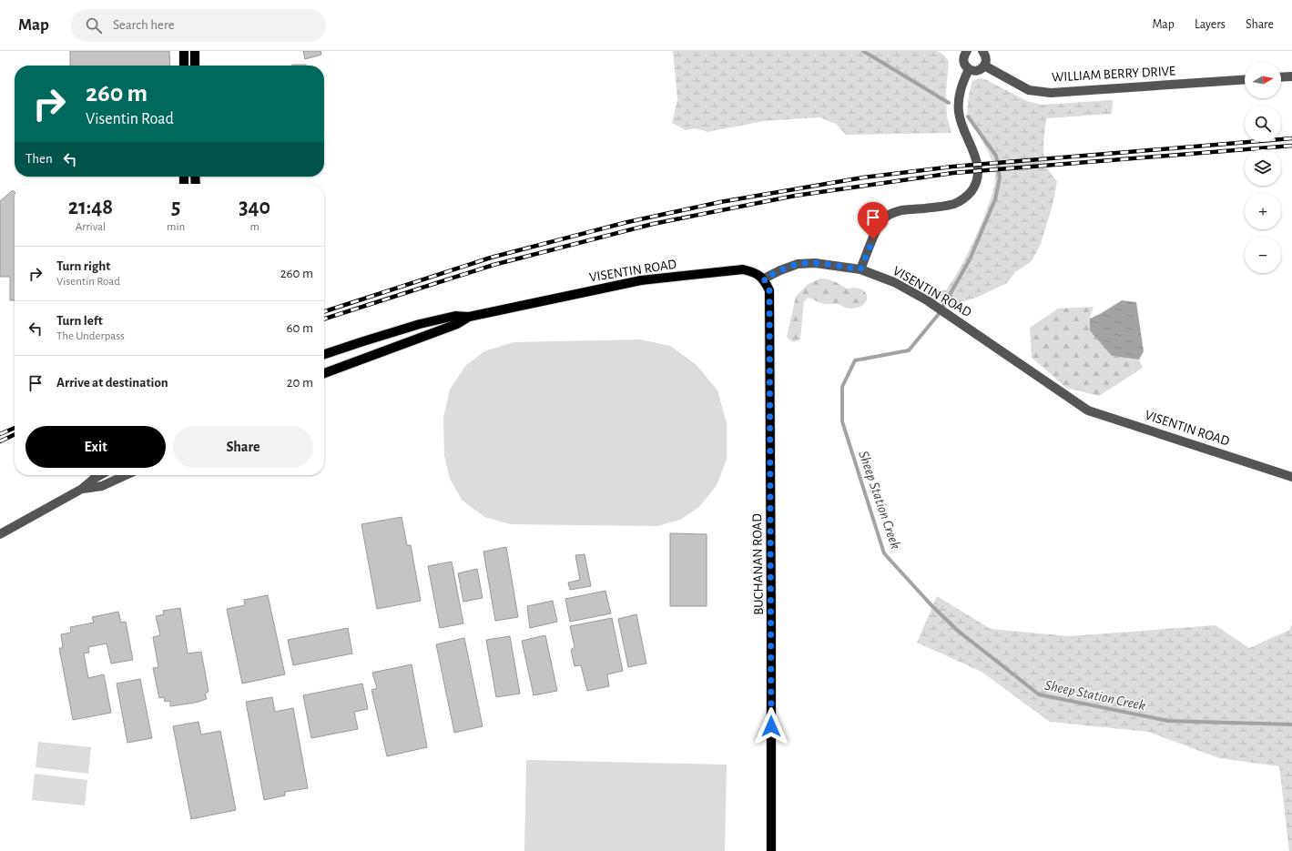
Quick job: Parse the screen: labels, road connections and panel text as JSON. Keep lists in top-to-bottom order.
{
  "streets": {
    "main road": ["VISENTIN ROAD", "BUCHANAN ROAD"],
    "street": ["WILLIAM BERRY DRIVE"]
  },
  "crossings": [
    ["VISENTIN ROAD", "BUCHANAN ROAD"]
  ],
  "water": ["Sheep Station Creek"],
  "north": "right",
  "page": {
    "header": "Map",
    "search": "Search here",
    "nav": ["Map", "Layers", "Share"],
    "map_buttons": ["+", "−"],
    "turn": ["260 m", "Visentin Road"],
    "then": "Then",
    "eta": [
      "21:48",
      "Arrival",
      "5",
      "min",
      "340",
      "m"
    ],
    "list": [
      {
        "name": "Turn right",
        "note": "Visentin Road",
        "value": "260 m"
      },
      {
        "name": "Turn left",
        "note": "The Underpass",
        "value": "60 m"
      },
      {
        "name": "Arrive at destination",
        "value": "20 m"
      }
    ],
    "buttons": ["Exit", "Share"]
  }
}
